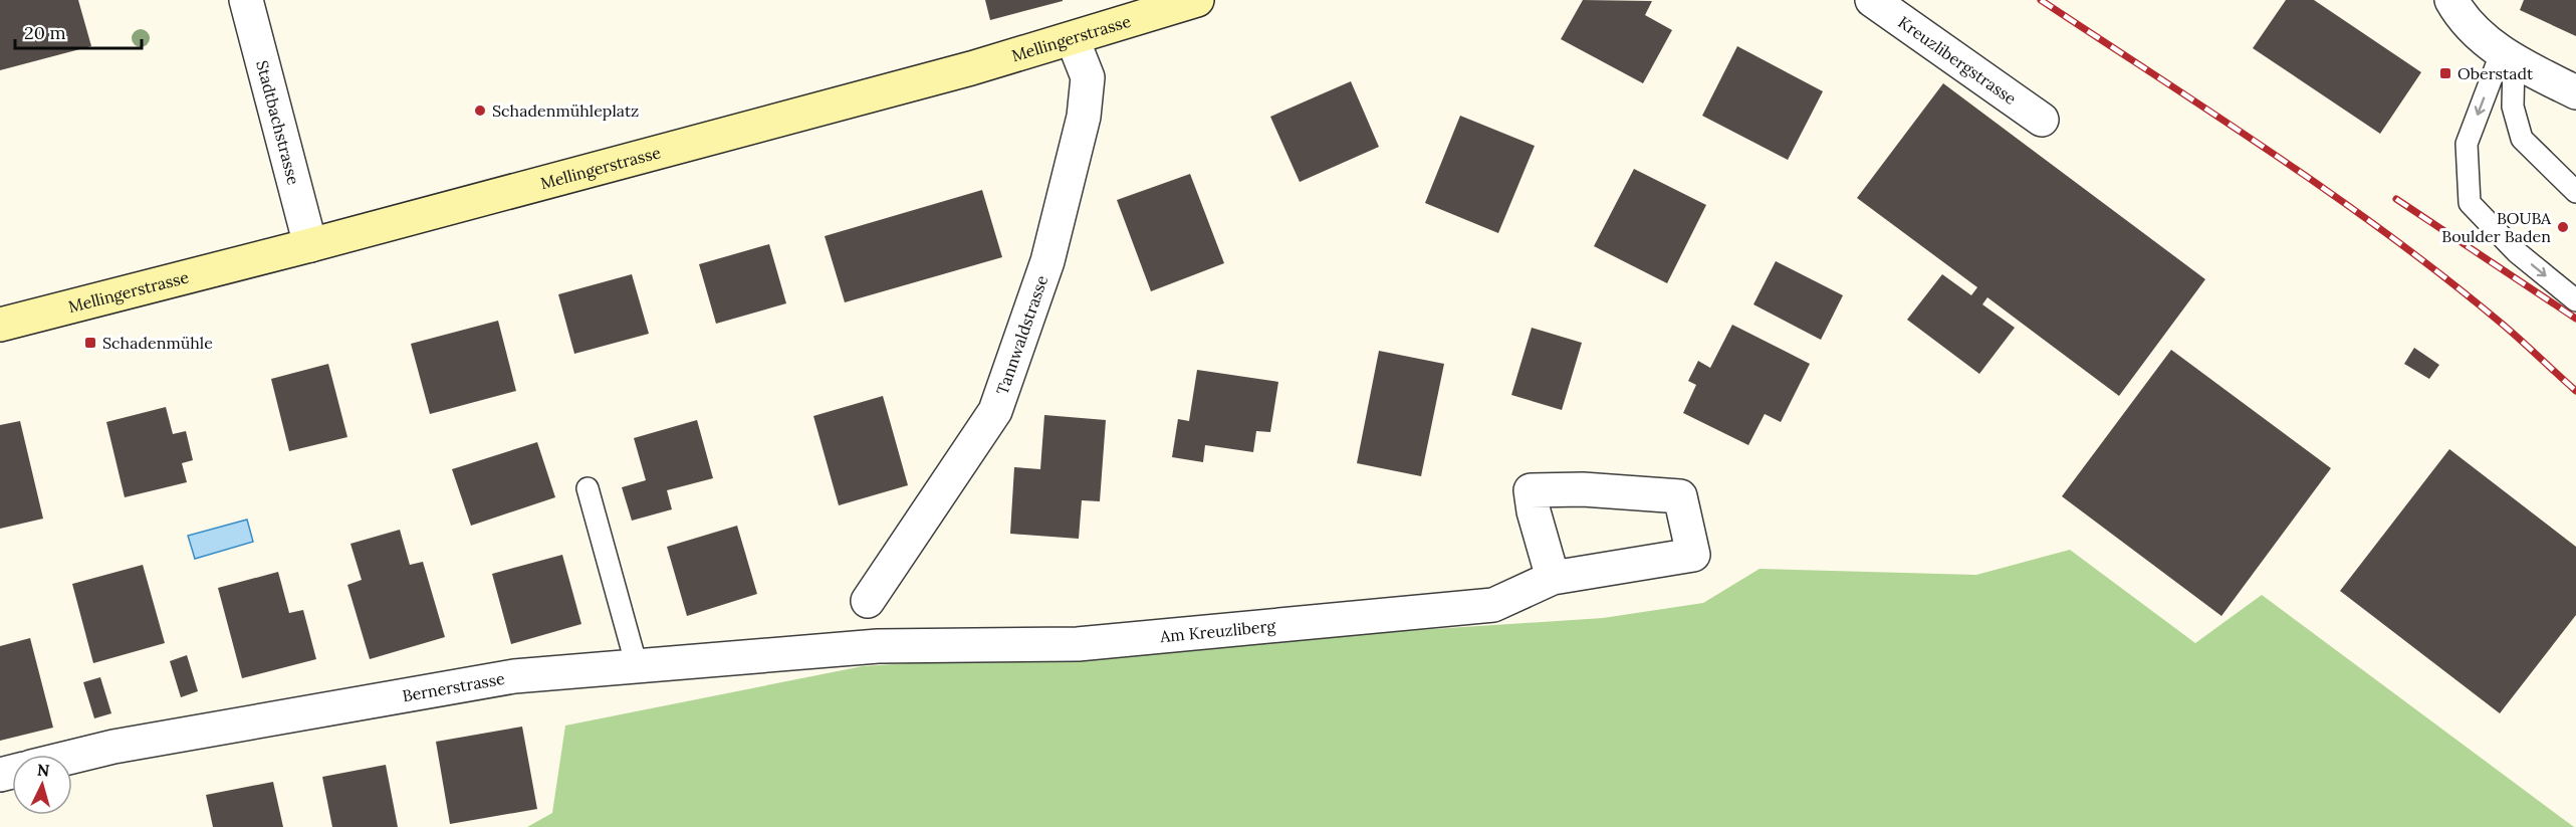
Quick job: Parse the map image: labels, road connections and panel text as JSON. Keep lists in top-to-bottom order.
{
  "streets": {
    "main road": ["Mellingerstrasse"],
    "street": [
      "Kreuzlibergstrasse",
      "Stadtbachstrasse",
      "Tannwaldstrasse",
      "Am Kreuzliberg",
      "Bernerstrasse"
    ]
  },
  "crossings": [
    ["Mellingerstrasse", "Stadtbachstrasse"],
    ["Mellingerstrasse", "Tannwaldstrasse"],
    ["Am Kreuzliberg", "Bernerstrasse"]
  ],
  "places": {
    "transit": ["Oberstadt", "Schadenmühle"],
    "other": ["Schadenmühleplatz", "BOUBA Boulder Baden"]
  },
  "scale_bar": "20 m",
  "north": "top"
}
